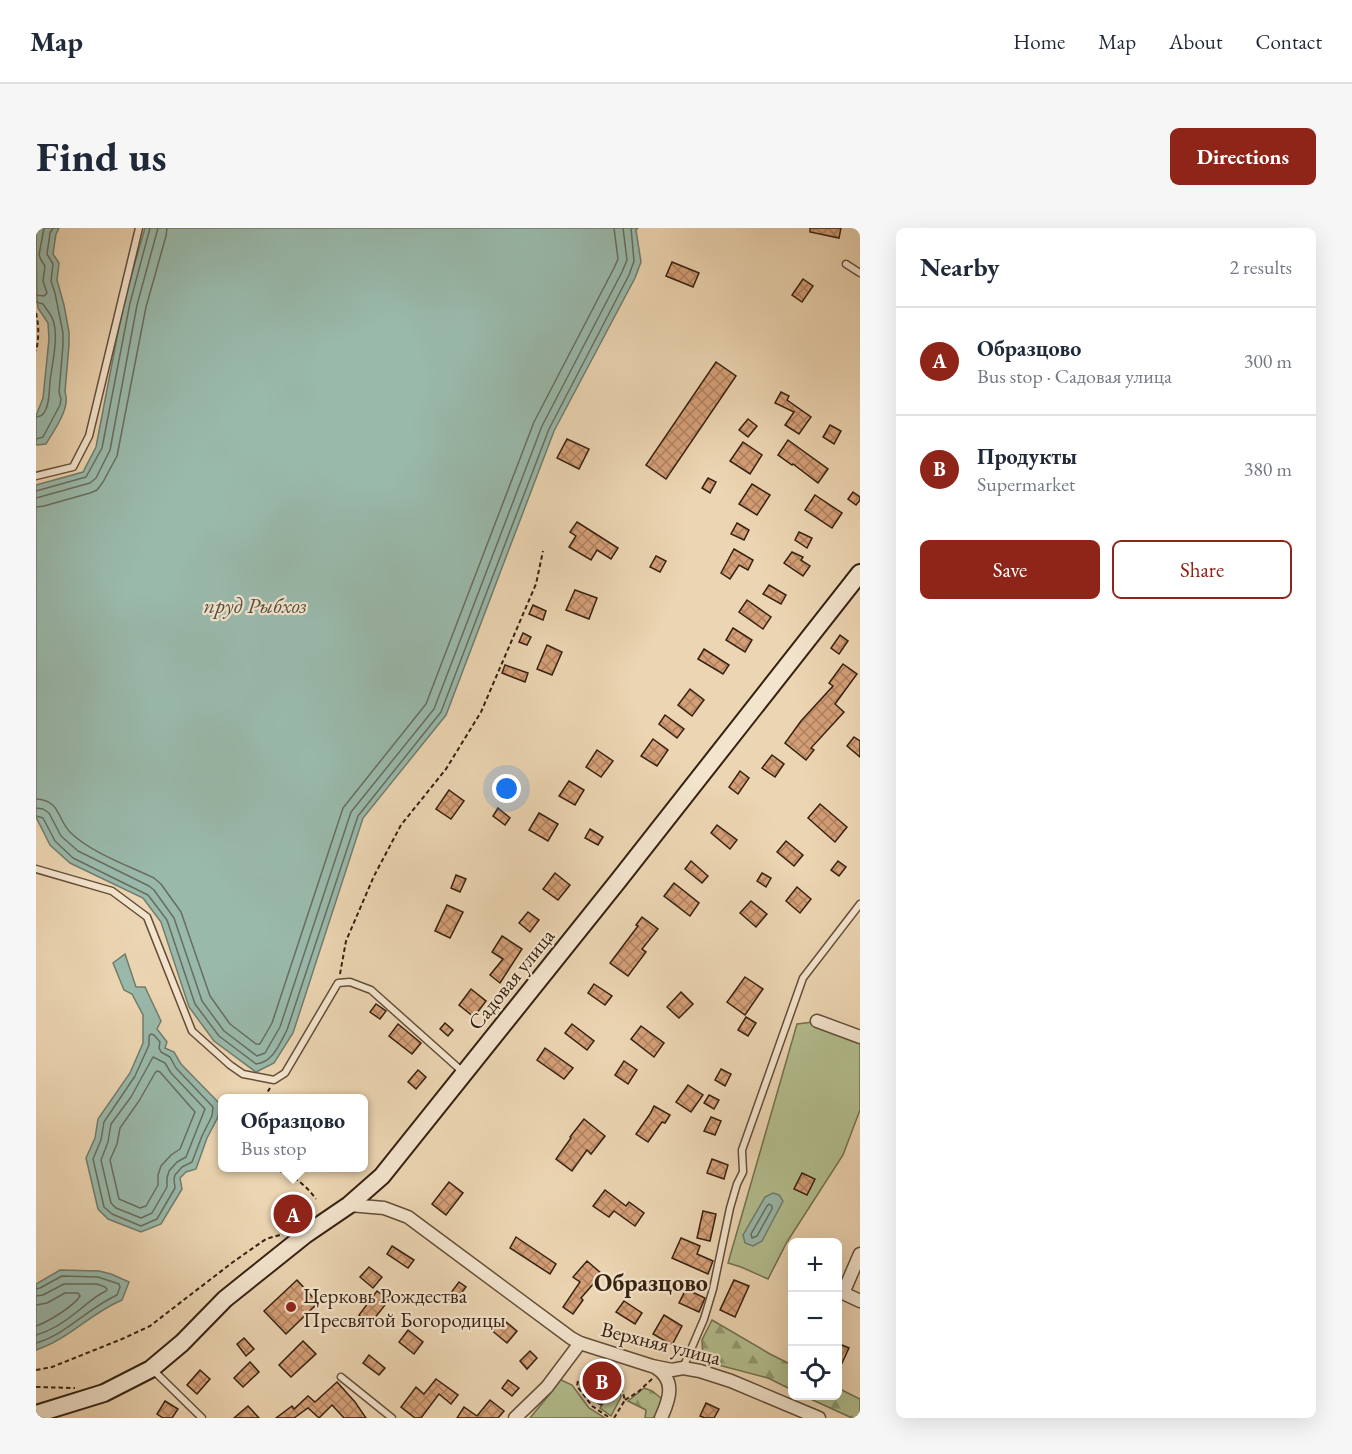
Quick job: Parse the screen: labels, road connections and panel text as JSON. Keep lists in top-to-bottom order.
{
  "streets": {
    "street": ["Садовая улица", "Верхняя улица"]
  },
  "crossings": [
    ["Садовая улица", "Верхняя улица"]
  ],
  "districts": ["Образцово"],
  "water": ["пруд Рыбхоз"],
  "places": ["Церковь Рождества Пресвятой Богородицы"],
  "page": {
    "header": "Map",
    "nav": [
      "Home",
      "Map",
      "About",
      "Contact"
    ],
    "buttons": [
      "Directions",
      ["Save", "Share"]
    ],
    "title": "Find us",
    "heading": ["Nearby", "2 results"],
    "list": [
      {
        "mark": "A",
        "name": "Образцово",
        "note": "Bus stop · Садовая улица",
        "value": "300 m"
      },
      {
        "mark": "B",
        "name": "Продукты",
        "note": "Supermarket",
        "value": "380 m"
      }
    ],
    "popup": ["Образцово", "Bus stop"],
    "pins": ["A", "B"],
    "map_buttons": ["+", "−"]
  }
}
